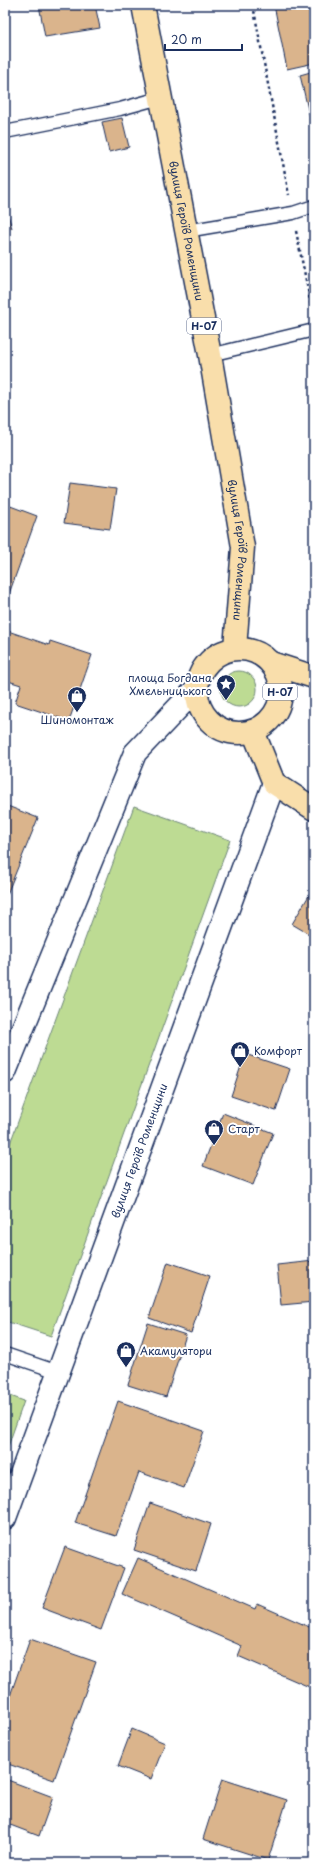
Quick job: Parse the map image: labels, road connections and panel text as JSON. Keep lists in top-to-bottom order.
{
  "streets": {
    "main road": ["вулиця Героїв Роменщини", "Н-07"]
  },
  "crossings": [
    ["вулиця Героїв Роменщини", "Н-07"]
  ],
  "places": {
    "place": ["площа Богдана Хмельницького"],
    "shop": [
      "Шиномонтаж",
      "Комфорт",
      "Старт",
      "Акамулятори"
    ]
  },
  "scale_bar": "20 m"
}
